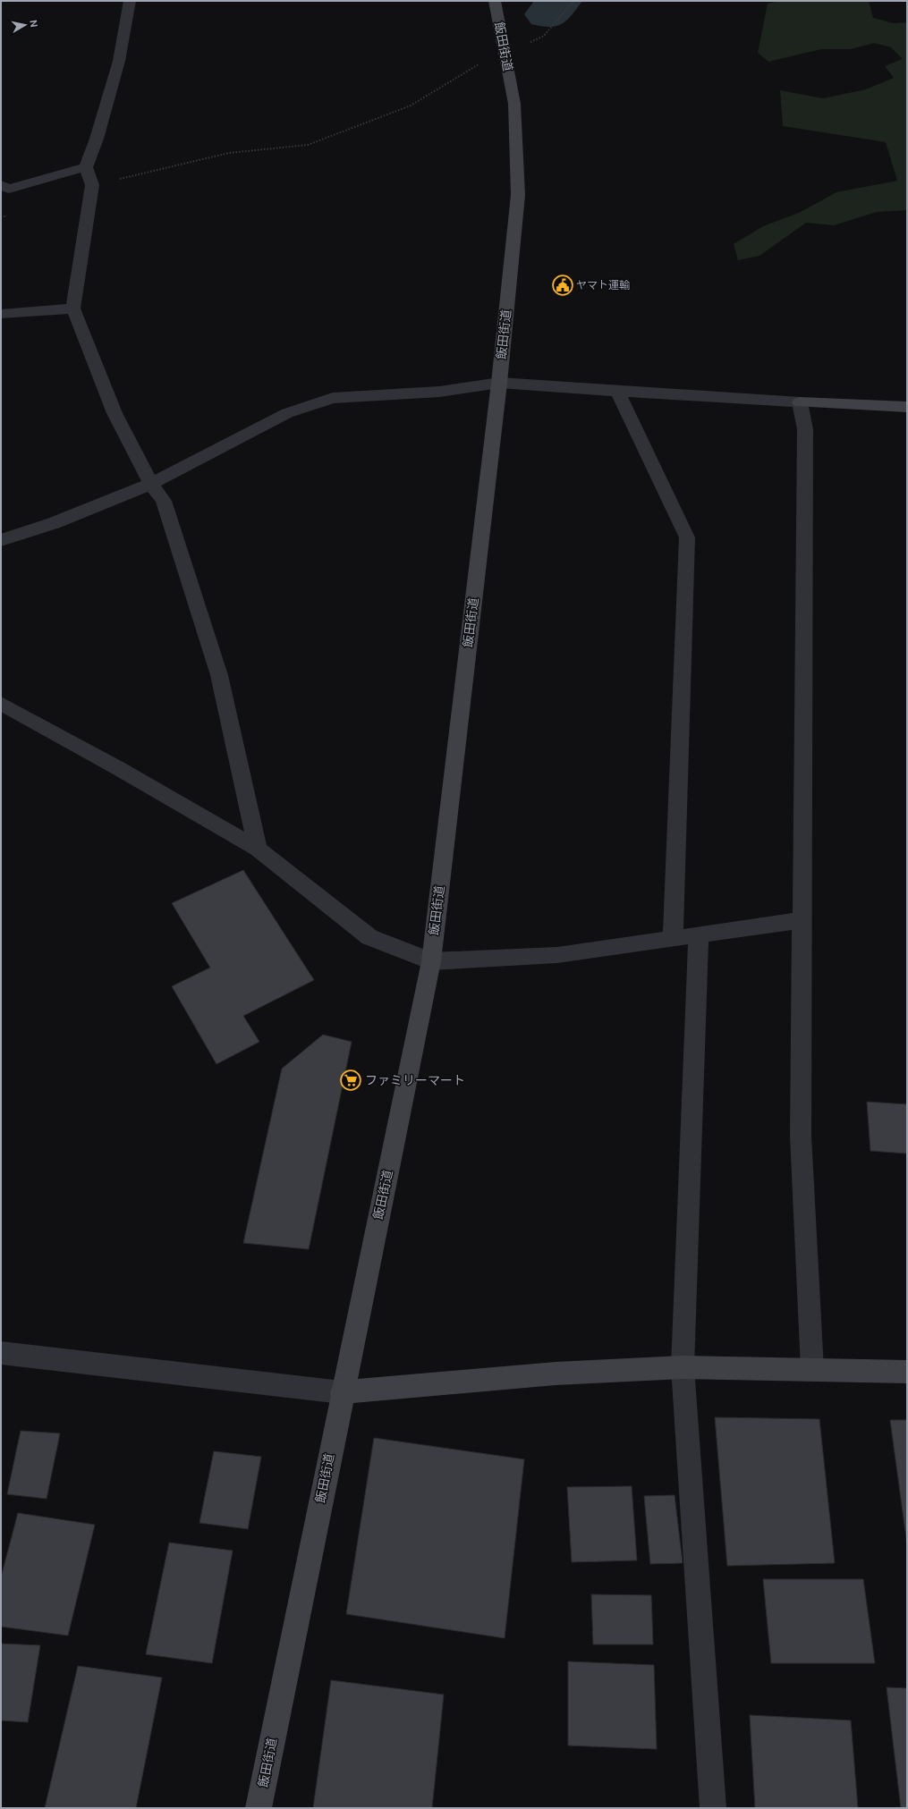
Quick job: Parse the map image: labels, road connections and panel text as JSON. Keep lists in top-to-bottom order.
{
  "streets": {
    "main road": ["飯田街道"]
  },
  "places": {
    "public building": ["ヤマト運輸"],
    "supermarket": ["ファミリーマート"]
  },
  "north": "right"
}
